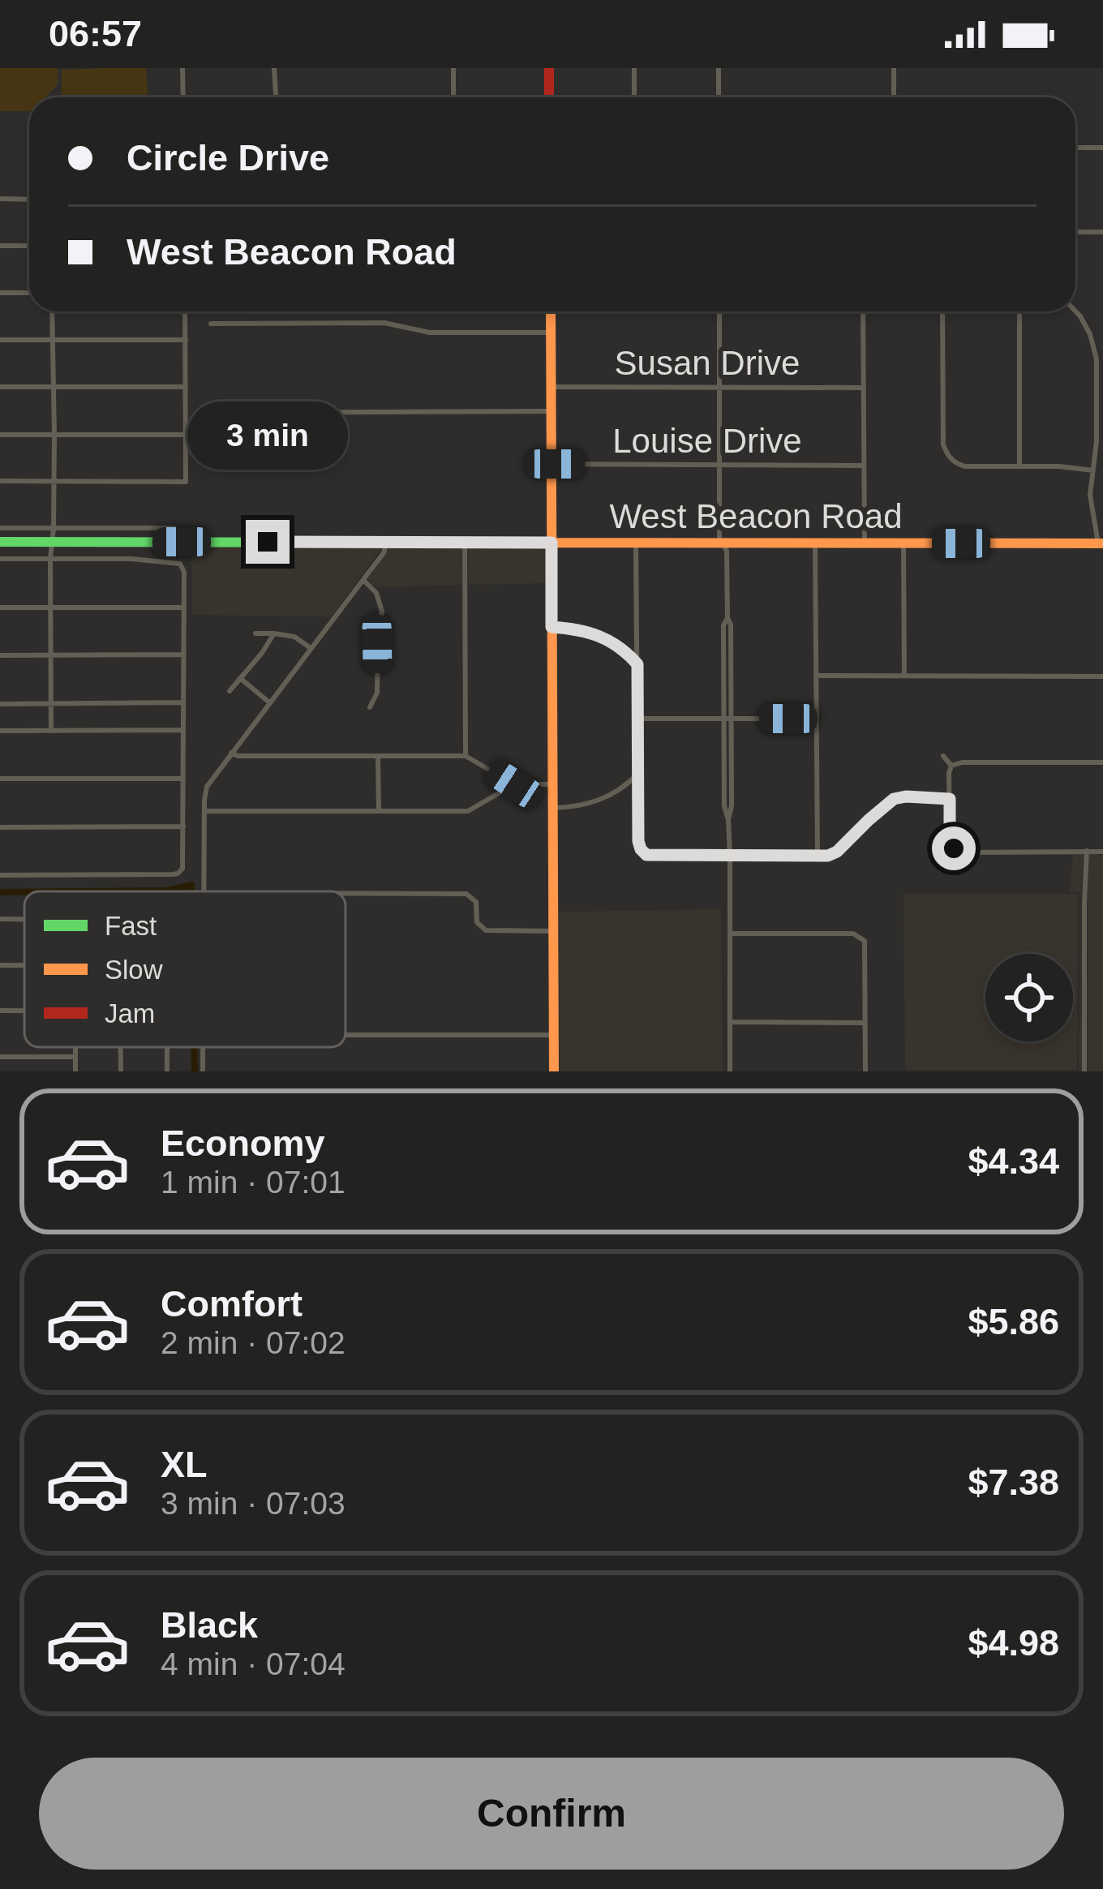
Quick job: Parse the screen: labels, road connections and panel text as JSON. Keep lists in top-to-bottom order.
{
  "streets": {
    "street": ["Susan Drive", "Louise Drive", "West Beacon Road"]
  },
  "legend": ["Fast", "Slow", "Jam"],
  "page": {
    "status": "06:57",
    "banner": ["Circle Drive", "West Beacon Road"],
    "bubble": "3 min",
    "list": [
      {
        "name": "Economy",
        "note": "1 min · 07:01",
        "value": "$4.34"
      },
      {
        "name": "Comfort",
        "note": "2 min · 07:02",
        "value": "$5.86"
      },
      {
        "name": "XL",
        "note": "3 min · 07:03",
        "value": "$7.38"
      },
      {
        "name": "Black",
        "note": "4 min · 07:04",
        "value": "$4.98"
      }
    ],
    "buttons": "Confirm"
  }
}
